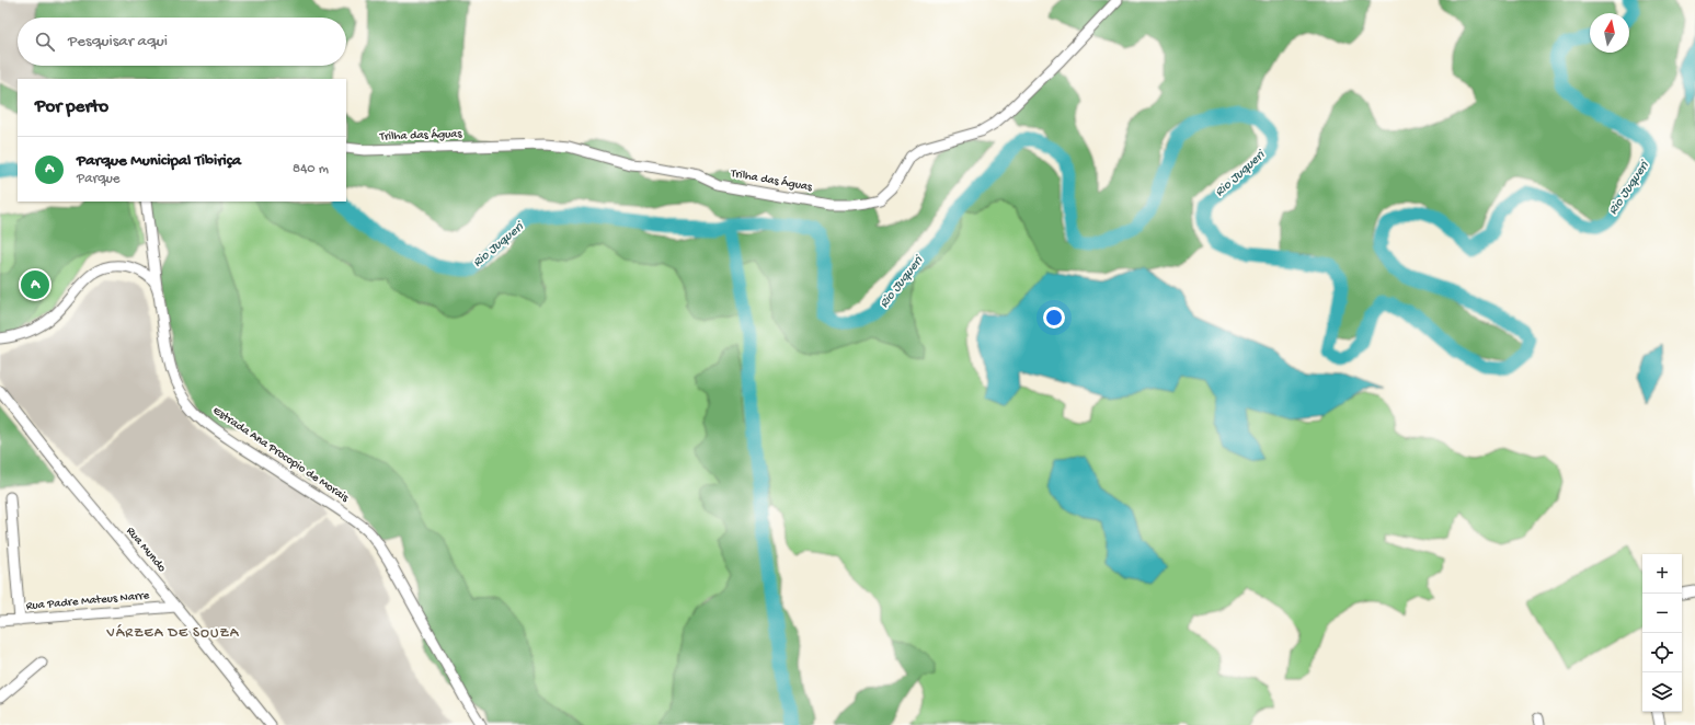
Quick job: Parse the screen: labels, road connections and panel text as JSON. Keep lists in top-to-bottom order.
{
  "streets": {
    "street": [
      "Trilha das Águas",
      "Estrada Ana Procopio de Morais",
      "Rua Mundo",
      "Rua Padre Mateus Narre"
    ]
  },
  "crossings": [
    ["Rua Mundo", "Rua Padre Mateus Narre"]
  ],
  "districts": ["VÁRZEA DE SOUZA"],
  "water": ["Rio Juqueri"],
  "north": "top",
  "page": {
    "search": "Pesquisar aqui",
    "heading": "Por perto",
    "list": [
      {
        "mark": "A",
        "name": "Parque Municipal Tibiriça",
        "note": "Parque",
        "value": "840 m"
      }
    ],
    "pins": "A",
    "map_buttons": ["+", "−"]
  }
}
